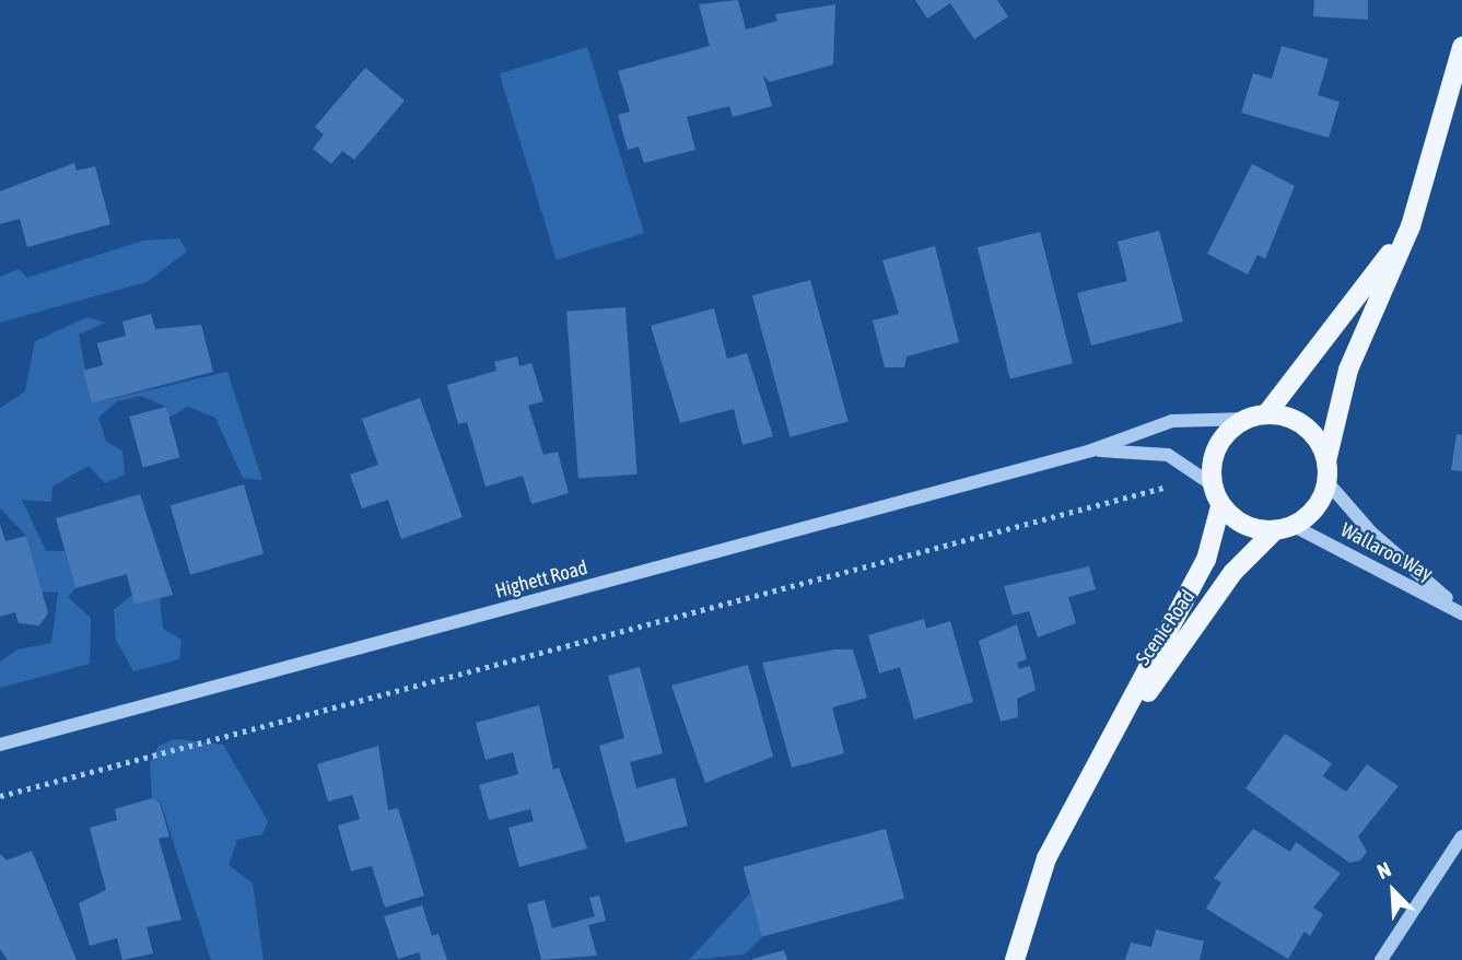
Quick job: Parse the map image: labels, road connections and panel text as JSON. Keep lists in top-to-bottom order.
{
  "streets": {
    "main road": ["Scenic Road"],
    "street": ["Wallaroo Way", "Highett Road"]
  },
  "crossings": [
    ["Wallaroo Way", "Highett Road"],
    ["Wallaroo Way", "Scenic Road"],
    ["Highett Road", "Scenic Road"]
  ],
  "north": "top left"
}
